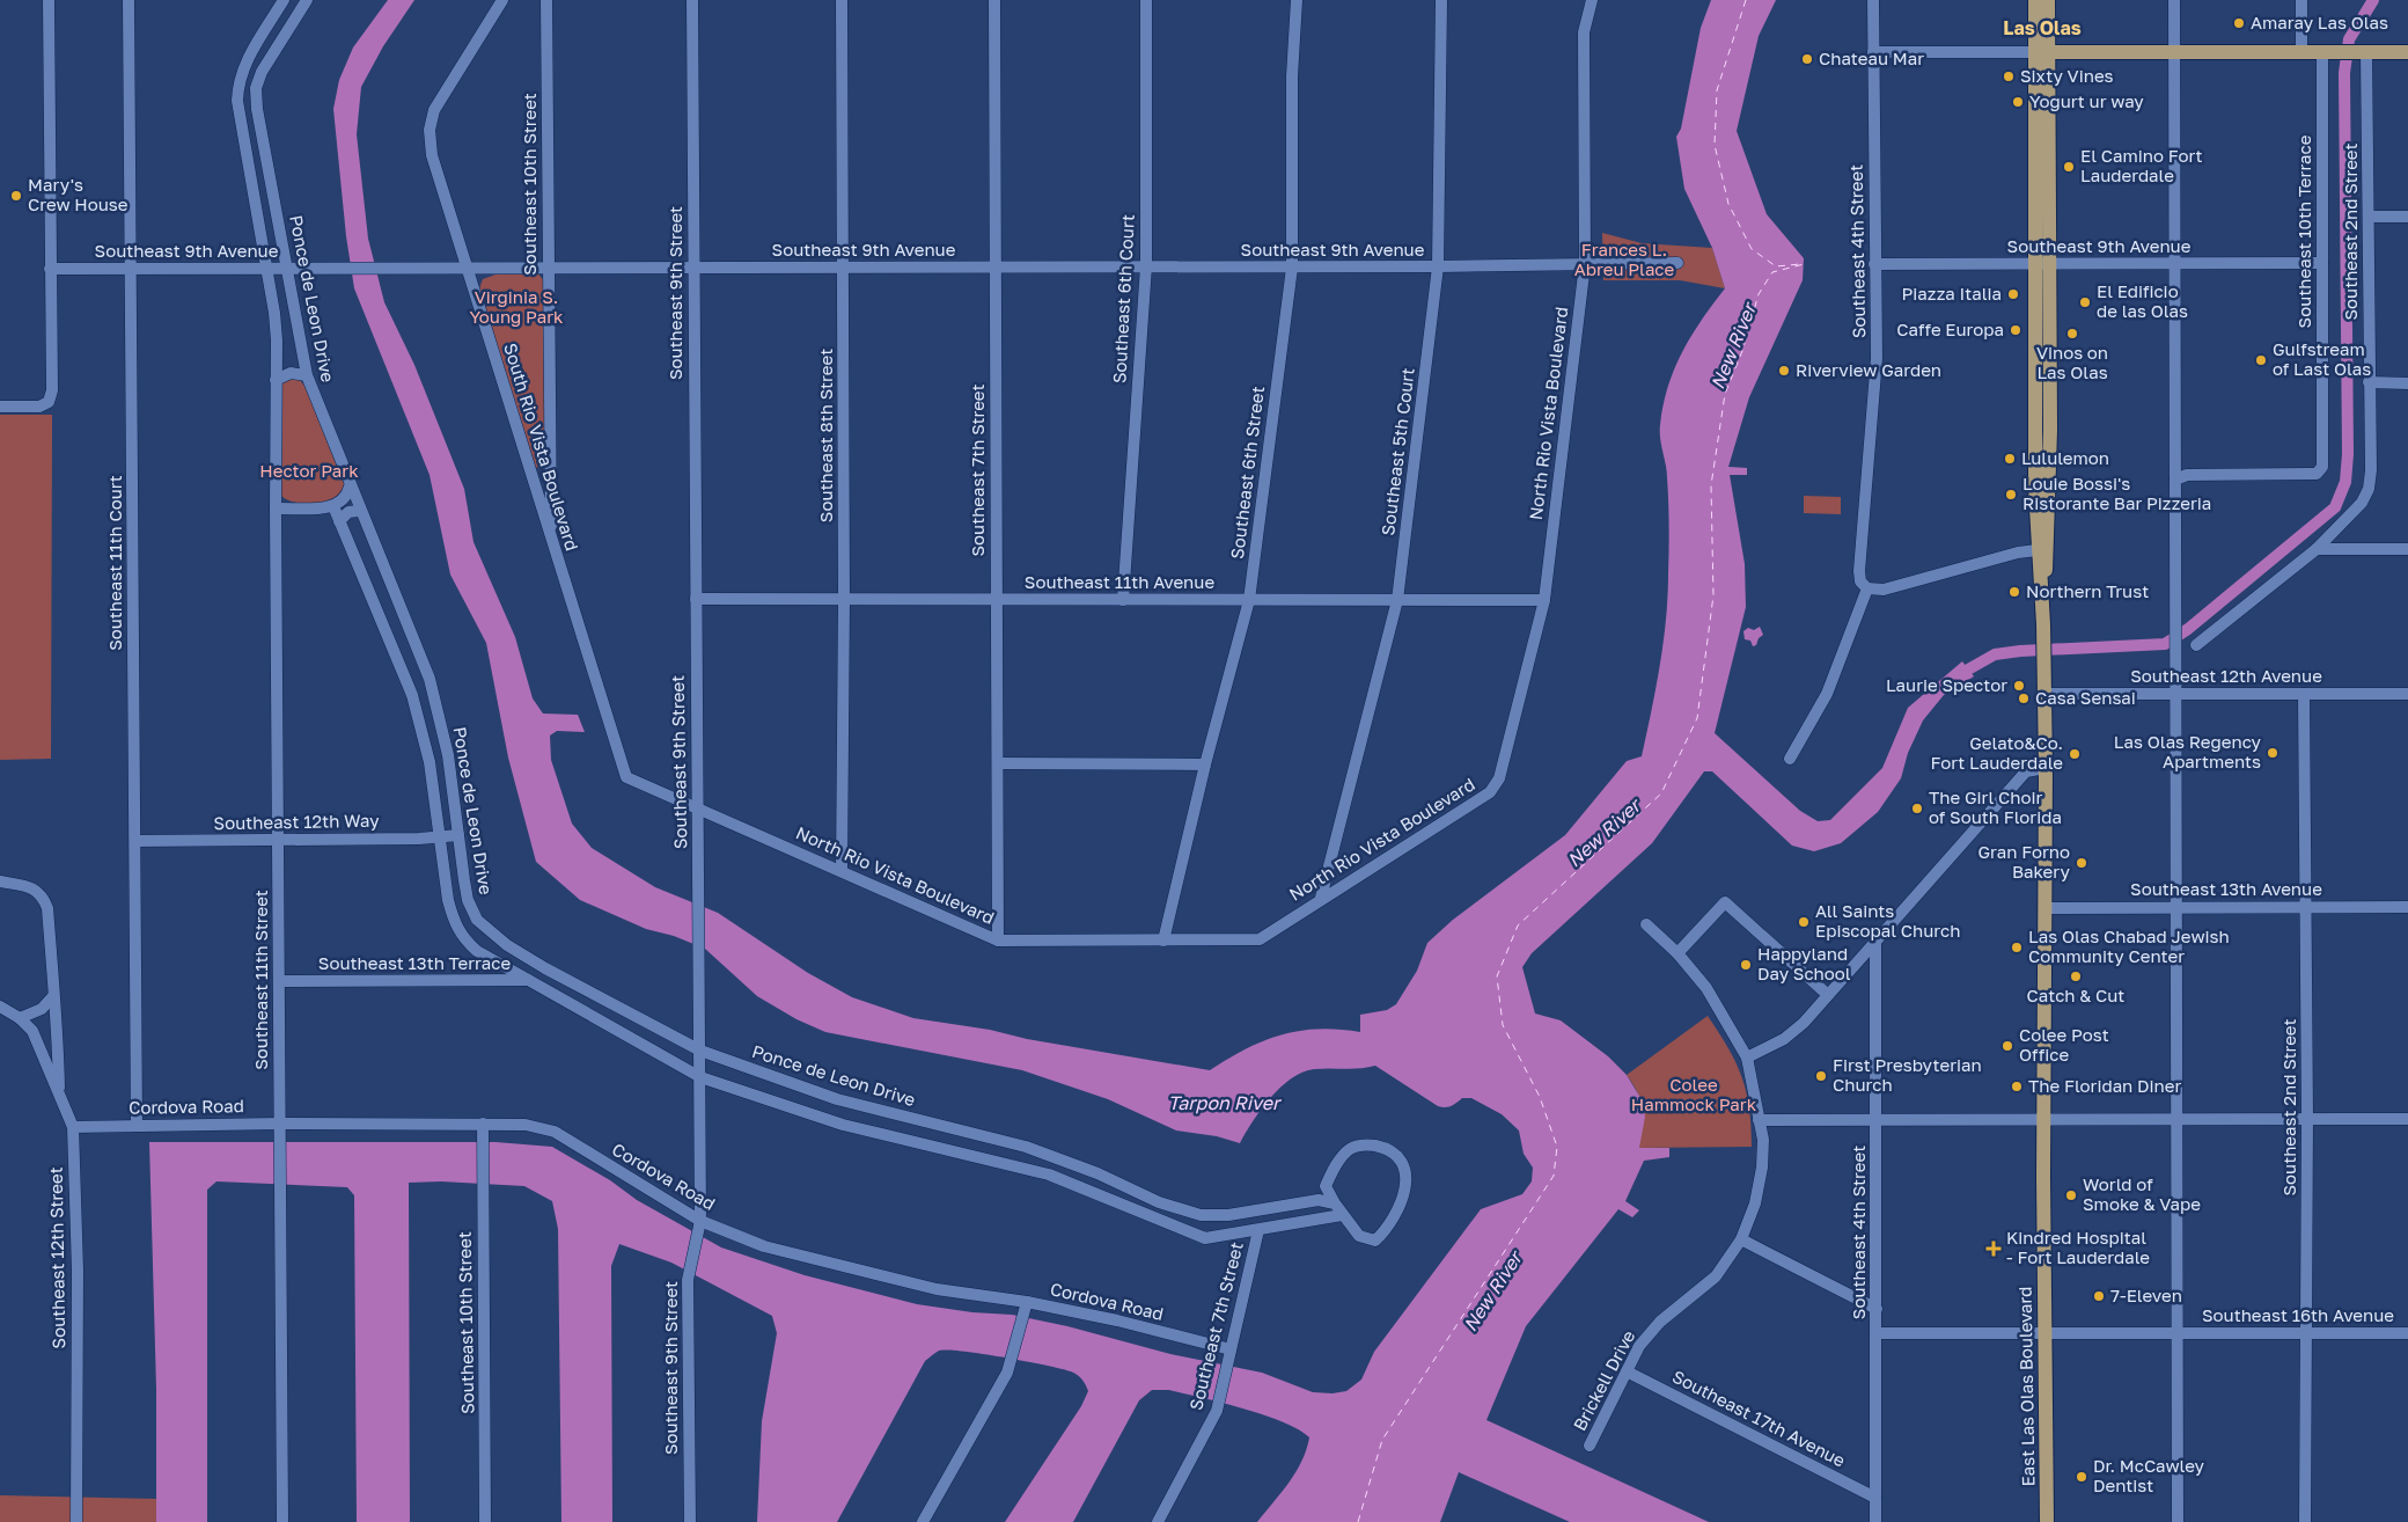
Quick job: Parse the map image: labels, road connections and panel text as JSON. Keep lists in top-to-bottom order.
{
  "streets": {
    "main road": ["East Las Olas Boulevard"],
    "street": [
      "Southeast 10th Street",
      "Southeast 10th Terrace",
      "Southeast 2nd Street",
      "Southeast 9th Avenue",
      "Southeast 4th Street",
      "Southeast 9th Street",
      "Ponce de Leon Drive",
      "Southeast 6th Court",
      "North Rio Vista Boulevard",
      "Southeast 8th Street",
      "South Rio Vista Boulevard",
      "Southeast 5th Court",
      "Southeast 7th Street",
      "Southeast 6th Street",
      "Southeast 11th Court",
      "Southeast 11th Avenue",
      "Southeast 12th Avenue",
      "Southeast 12th Way",
      "Southeast 13th Avenue",
      "Southeast 13th Terrace",
      "Southeast 11th Street",
      "Cordova Road",
      "Southeast 12th Street",
      "Southeast 16th Avenue",
      "Brickell Drive",
      "Southeast 17th Avenue"
    ]
  },
  "crossings": [
    ["Southeast 10th Street", "Southeast 9th Avenue"],
    ["Southeast 10th Street", "South Rio Vista Boulevard"],
    ["Southeast 10th Street", "Cordova Road"],
    ["Southeast 10th Terrace", "Southeast 9th Avenue"],
    ["Southeast 2nd Street", "Southeast 12th Avenue"],
    ["Southeast 2nd Street", "Southeast 13th Avenue"],
    ["Southeast 2nd Street", "Southeast 16th Avenue"],
    ["Southeast 9th Avenue", "Southeast 4th Street"],
    ["Southeast 9th Avenue", "Southeast 9th Street"],
    ["Southeast 9th Avenue", "Ponce de Leon Drive"],
    ["Southeast 9th Avenue", "Southeast 6th Court"],
    ["Southeast 9th Avenue", "North Rio Vista Boulevard"],
    ["Southeast 9th Avenue", "Southeast 8th Street"],
    ["Southeast 9th Avenue", "South Rio Vista Boulevard"],
    ["Southeast 9th Avenue", "Southeast 5th Court"],
    ["Southeast 9th Avenue", "Southeast 7th Street"],
    ["Southeast 9th Avenue", "Southeast 6th Street"],
    ["Southeast 9th Avenue", "Southeast 11th Court"],
    ["Southeast 9th Avenue", "Southeast 11th Street"],
    ["Southeast 9th Avenue", "East Las Olas Boulevard"],
    ["Southeast 4th Street", "Southeast 16th Avenue"],
    ["Southeast 4th Street", "Southeast 17th Avenue"],
    ["Southeast 9th Street", "Ponce de Leon Drive"],
    ["Southeast 9th Street", "North Rio Vista Boulevard"],
    ["Southeast 9th Street", "South Rio Vista Boulevard"],
    ["Southeast 9th Street", "Southeast 11th Avenue"],
    ["Southeast 9th Street", "Cordova Road"],
    ["Ponce de Leon Drive", "Southeast 7th Street"],
    ["Ponce de Leon Drive", "Southeast 12th Way"],
    ["Ponce de Leon Drive", "Southeast 13th Terrace"],
    ["Ponce de Leon Drive", "Southeast 11th Street"],
    ["Southeast 6th Court", "Southeast 11th Avenue"],
    ["North Rio Vista Boulevard", "Southeast 8th Street"],
    ["North Rio Vista Boulevard", "South Rio Vista Boulevard"],
    ["North Rio Vista Boulevard", "Southeast 5th Court"],
    ["North Rio Vista Boulevard", "Southeast 7th Street"],
    ["North Rio Vista Boulevard", "Southeast 6th Street"],
    ["North Rio Vista Boulevard", "Southeast 11th Avenue"],
    ["Southeast 8th Street", "Southeast 11th Avenue"],
    ["Southeast 5th Court", "Southeast 11th Avenue"],
    ["Southeast 7th Street", "Southeast 11th Avenue"],
    ["Southeast 7th Street", "Cordova Road"],
    ["Southeast 6th Street", "Southeast 11th Avenue"],
    ["Southeast 11th Court", "Southeast 12th Way"],
    ["Southeast 11th Court", "Cordova Road"],
    ["Southeast 12th Avenue", "East Las Olas Boulevard"],
    ["Southeast 12th Way", "Southeast 11th Street"],
    ["Southeast 13th Avenue", "East Las Olas Boulevard"],
    ["Southeast 13th Terrace", "Southeast 11th Street"],
    ["Southeast 11th Street", "Cordova Road"],
    ["Cordova Road", "Southeast 12th Street"],
    ["Southeast 16th Avenue", "East Las Olas Boulevard"],
    ["Brickell Drive", "Southeast 17th Avenue"]
  ],
  "districts": ["Las Olas"],
  "water": ["New River", "Tarpon River"],
  "parks": [
    "Frances L. Abreu Place",
    "Virginia S. Young Park",
    "Hector Park",
    "Colee Hammock Park"
  ],
  "places": {
    "other": [
      "Amaray Las Olas",
      "Chateau Mar",
      "Sixty Vines",
      "Yogurt ur way",
      "El Camino Fort Lauderdale",
      "Mary's Crew House",
      "Piazza Italia",
      "El Edificio de las Olas",
      "Caffe Europa",
      "Vinos on Las Olas",
      "Gulfstream of Last Olas",
      "Riverview Garden",
      "Lululemon",
      "Louie Bossi's Ristorante Bar Pizzeria",
      "Northern Trust",
      "Laurie Spector",
      "Casa Sensai",
      "Las Olas Regency Apartments",
      "Gelato&Co. Fort Lauderdale",
      "The Girl Choir of South Florida",
      "Gran Forno Bakery",
      "All Saints Episcopal Church",
      "Las Olas Chabad Jewish Community Center",
      "Happyland Day School",
      "Catch & Cut",
      "Colee Post Office",
      "First Presbyterian Church",
      "The Floridan Diner",
      "World of Smoke & Vape",
      "7-Eleven",
      "Dr. McCawley Dentist"
    ],
    "health": ["Kindred Hospital - Fort Lauderdale"]
  }
}
